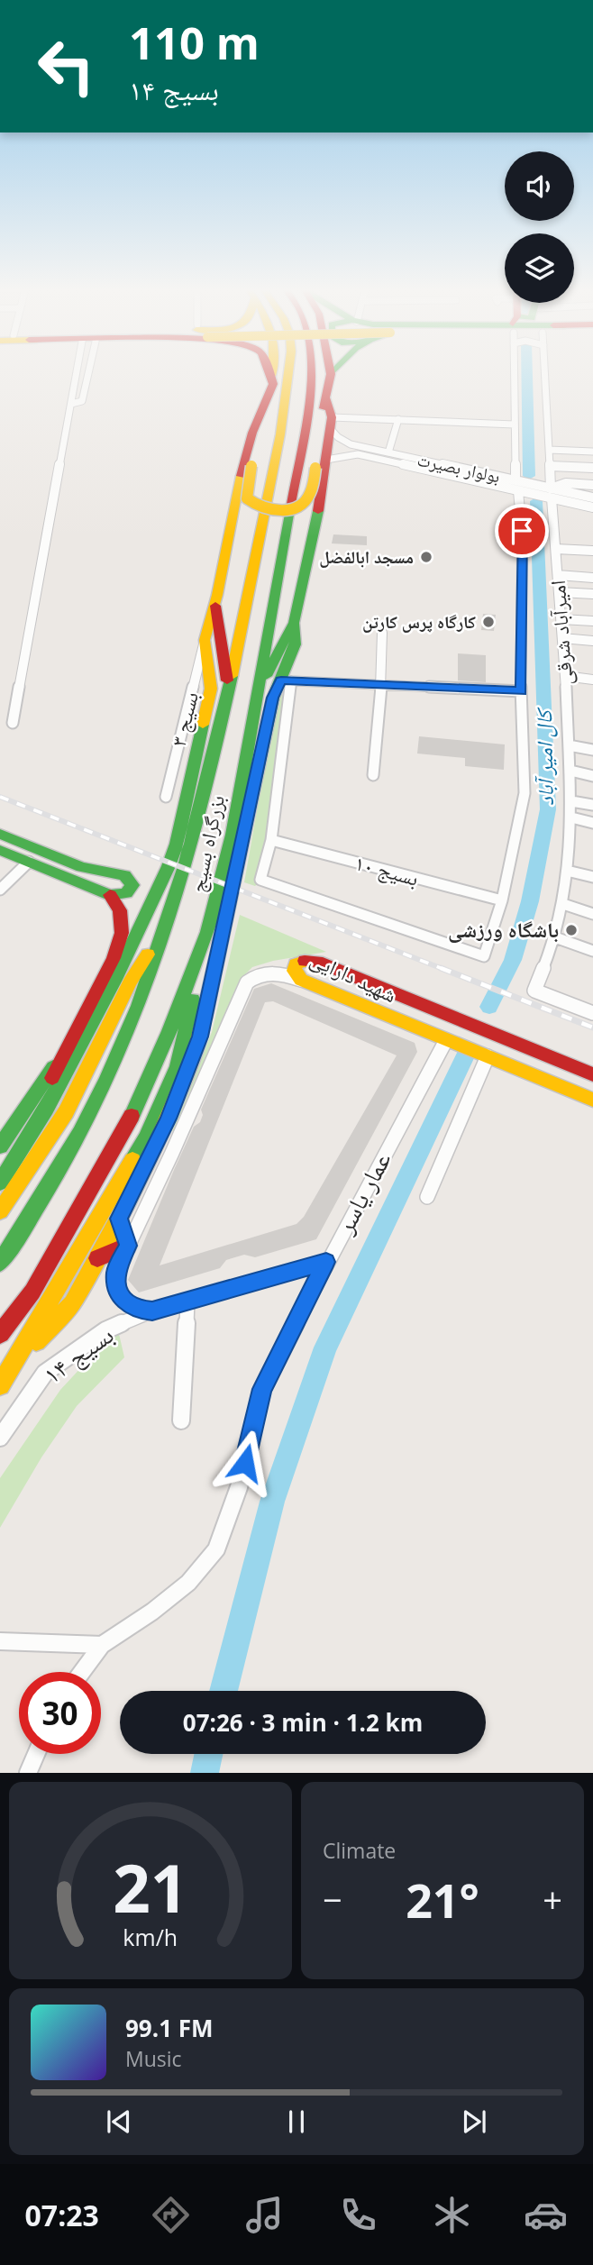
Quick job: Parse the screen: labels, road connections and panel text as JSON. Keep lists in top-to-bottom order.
{
  "streets": {
    "main road": ["بزرگراه بسیج", "شهید دارایی"],
    "street": [
      "بولوار بصیرت",
      "امیرآباد شرقی",
      "بسیج ۳",
      "بسیج ۱۰",
      "عمار یاسر",
      "بسیج ۱۴"
    ]
  },
  "crossings": [
    ["بولوار بصیرت", "امیرآباد شرقی"],
    ["شهید دارایی", "عمار یاسر"],
    ["عمار یاسر", "بسیج ۱۴"]
  ],
  "water": ["کال امیر آباد"],
  "places": ["مسجد ابالفضل", "کارگاه پرس کارتن", "باشگاه ورزشی"],
  "page": {
    "turn": ["110 m", "بسیج ۱۴"],
    "limit": "30",
    "trip": "07:26 · 3 min · 1.2 km",
    "tile": "Climate",
    "heat": ["−", "21°", "+"],
    "song": ["99.1 FM", "Music"],
    "tabs": "07:23",
    "gauge": ["21", "km/h"]
  }
}
